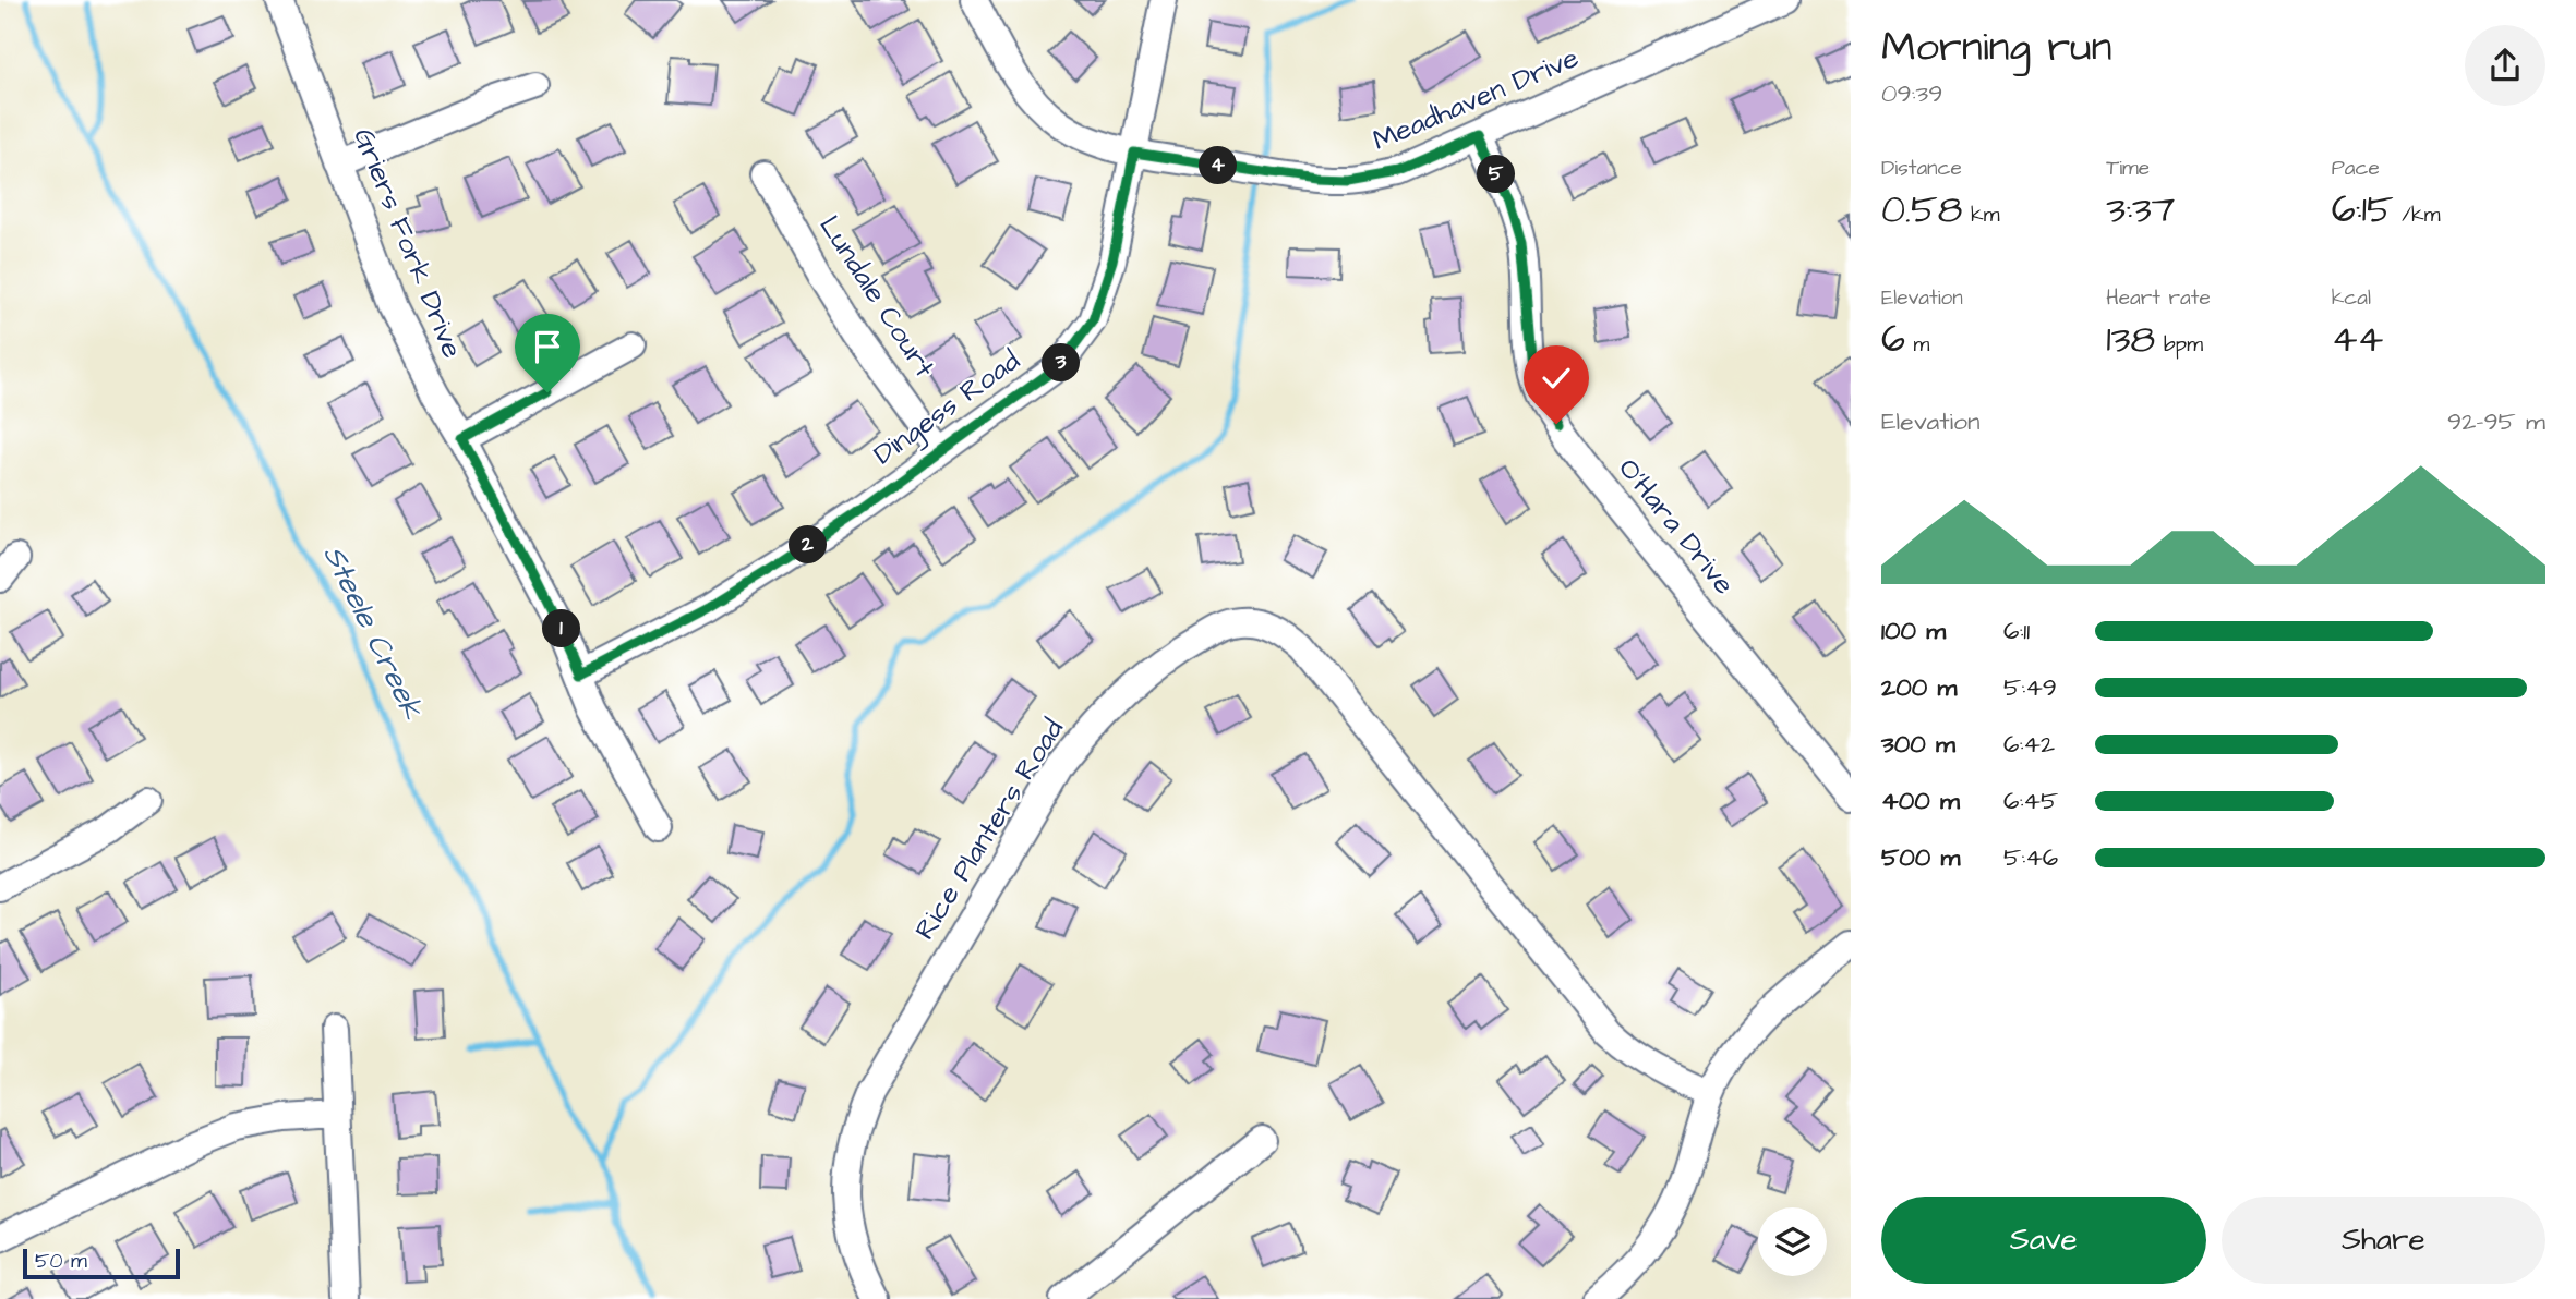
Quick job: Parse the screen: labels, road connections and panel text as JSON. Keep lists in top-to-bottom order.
{
  "streets": {
    "street": [
      "Meadhaven Drive",
      "Griers Fork Drive",
      "Lundale Court",
      "Dingess Road",
      "O'Hara Drive",
      "Rice Planters Road"
    ]
  },
  "crossings": [
    ["Meadhaven Drive", "Dingess Road"],
    ["Meadhaven Drive", "O'Hara Drive"],
    ["Griers Fork Drive", "Dingess Road"],
    ["Lundale Court", "Dingess Road"]
  ],
  "water": ["Steele Creek"],
  "scale_bar": "50 m",
  "page": {
    "heading": ["Morning run", "09:39"],
    "stats": [
      ["Distance", "0.58 km"],
      ["Time", "3:37"],
      ["Pace", "6:15 /km"],
      ["Elevation", "6 m"],
      ["Heart rate", "138 bpm"],
      ["kcal", "44"]
    ],
    "pins": [
      "4",
      "5",
      "3",
      "2",
      "1"
    ],
    "chart": ["Elevation", "92–95 m"],
    "list": [
      {
        "name": "100 m",
        "note": "6:11"
      },
      {
        "name": "200 m",
        "note": "5:49"
      },
      {
        "name": "300 m",
        "note": "6:42"
      },
      {
        "name": "400 m",
        "note": "6:45"
      },
      {
        "name": "500 m",
        "note": "5:46"
      }
    ],
    "buttons": ["Save", "Share"],
    "scale": "50 m"
  }
}
